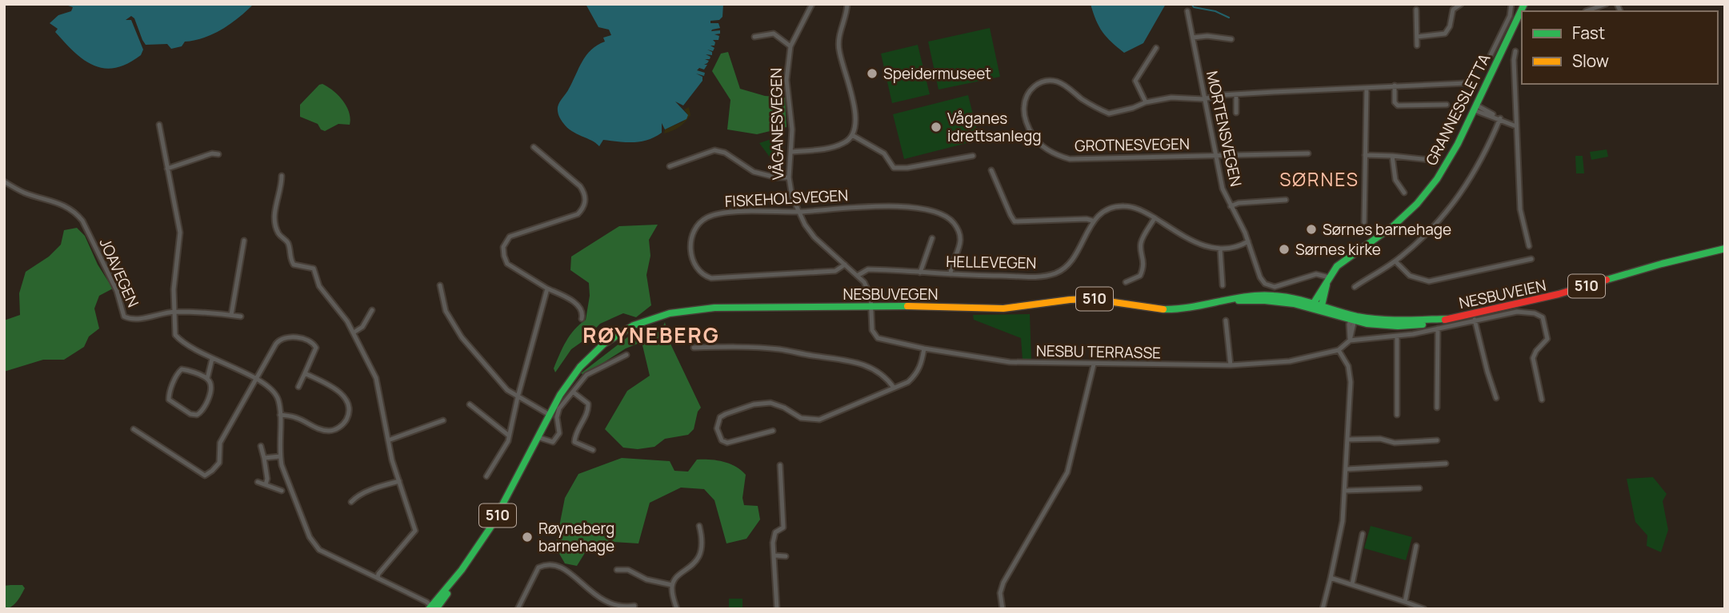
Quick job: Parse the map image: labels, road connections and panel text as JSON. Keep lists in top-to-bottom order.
{
  "streets": {
    "main road": [
      "GRANNESSLETTA",
      "510",
      "NESBUVEGEN",
      "NESBUVEIEN"
    ],
    "street": [
      "VÅGANESVEGEN",
      "MORTENSVEGEN",
      "GROTNESVEGEN",
      "FISKEHOLSVEGEN",
      "HELLEVEGEN",
      "JOAVEGEN",
      "NESBU TERRASSE"
    ]
  },
  "crossings": [
    ["GRANNESSLETTA", "MORTENSVEGEN"],
    ["VÅGANESVEGEN", "FISKEHOLSVEGEN"],
    ["VÅGANESVEGEN", "HELLEVEGEN"],
    ["VÅGANESVEGEN", "NESBUVEGEN"],
    ["VÅGANESVEGEN", "NESBU TERRASSE"],
    ["MORTENSVEGEN", "GROTNESVEGEN"],
    ["FISKEHOLSVEGEN", "HELLEVEGEN"],
    ["NESBUVEGEN", "NESBUVEIEN"],
    ["NESBUVEGEN", "NESBU TERRASSE"]
  ],
  "districts": ["SØRNES", "RØYNEBERG"],
  "places": [
    "Speidermuseet",
    "Våganes idrettsanlegg",
    "Sørnes barnehage",
    "Sørnes kirke",
    "Røyneberg barnehage"
  ],
  "legend": ["Fast", "Slow"]
}
